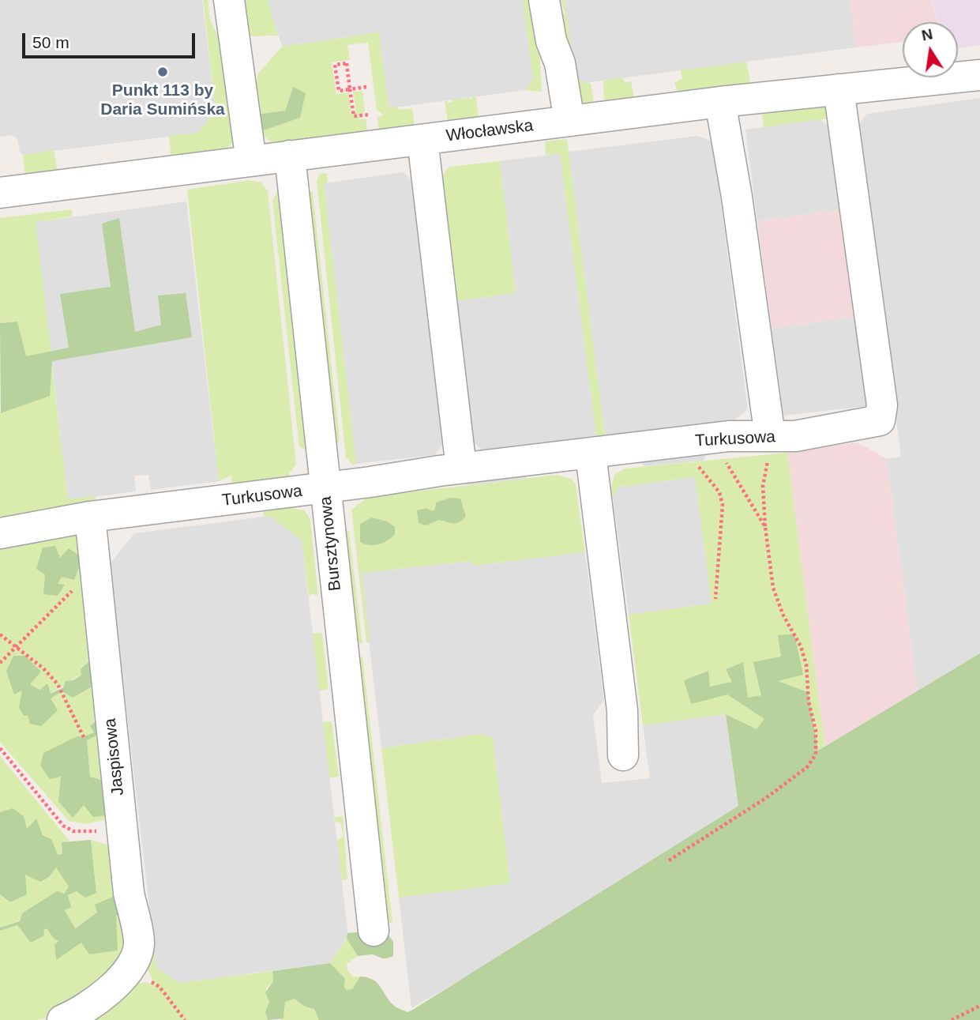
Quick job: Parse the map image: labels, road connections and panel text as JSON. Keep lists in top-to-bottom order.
{
  "streets": {
    "street": [
      "Włocławska",
      "Turkusowa",
      "Bursztynowa",
      "Jaspisowa"
    ]
  },
  "crossings": [
    ["Włocławska", "Turkusowa"],
    ["Włocławska", "Bursztynowa"],
    ["Turkusowa", "Bursztynowa"],
    ["Turkusowa", "Jaspisowa"]
  ],
  "places": ["Punkt 113 by Daria Sumińska"],
  "scale_bar": "50 m",
  "north": "top"
}
